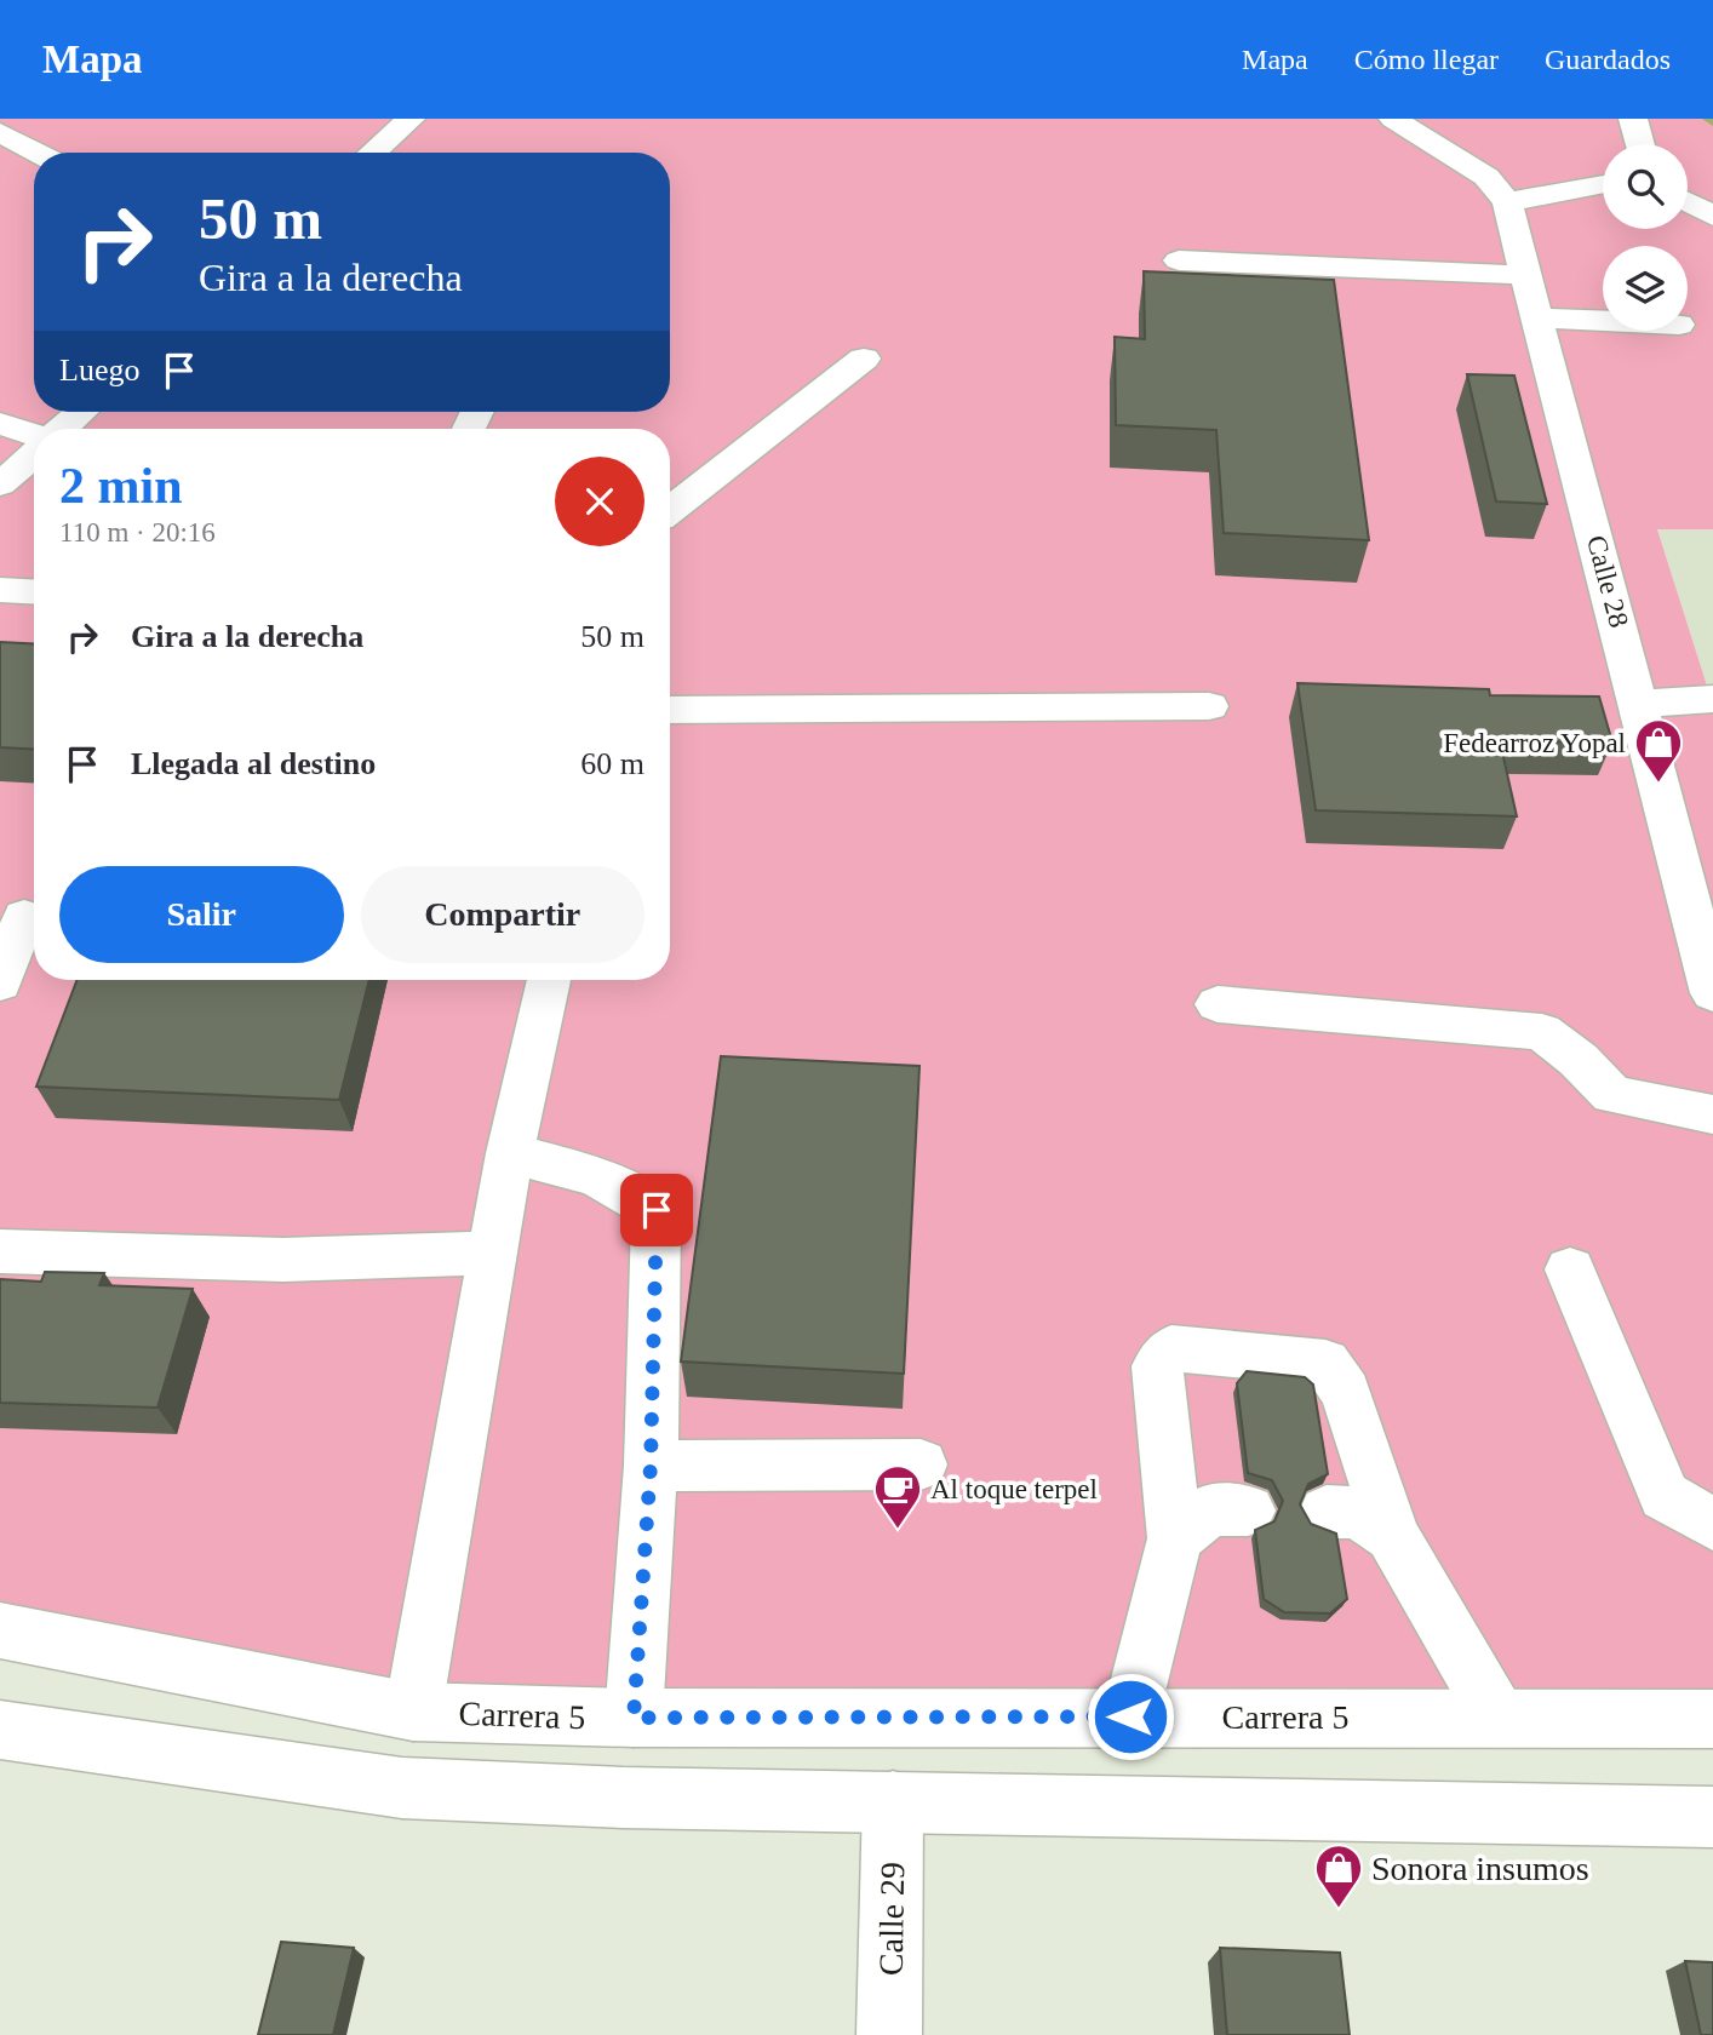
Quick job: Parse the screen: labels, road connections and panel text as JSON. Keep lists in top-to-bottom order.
{
  "streets": {
    "main road": ["Calle 28", "Carrera 5", "Calle 29"]
  },
  "places": {
    "shop": ["Fedearroz Yopal", "Sonora insumos"],
    "cafe": ["Al toque terpel"]
  },
  "page": {
    "header": "Mapa",
    "nav": ["Mapa", "Cómo llegar", "Guardados"],
    "turn": ["50 m", "Gira a la derecha"],
    "then": "Luego",
    "heading": ["2 min", "110 m · 20:16"],
    "list": [
      {
        "name": "Gira a la derecha",
        "value": "50 m"
      },
      {
        "name": "Llegada al destino",
        "value": "60 m"
      }
    ],
    "buttons": ["Salir", "Compartir"]
  }
}
